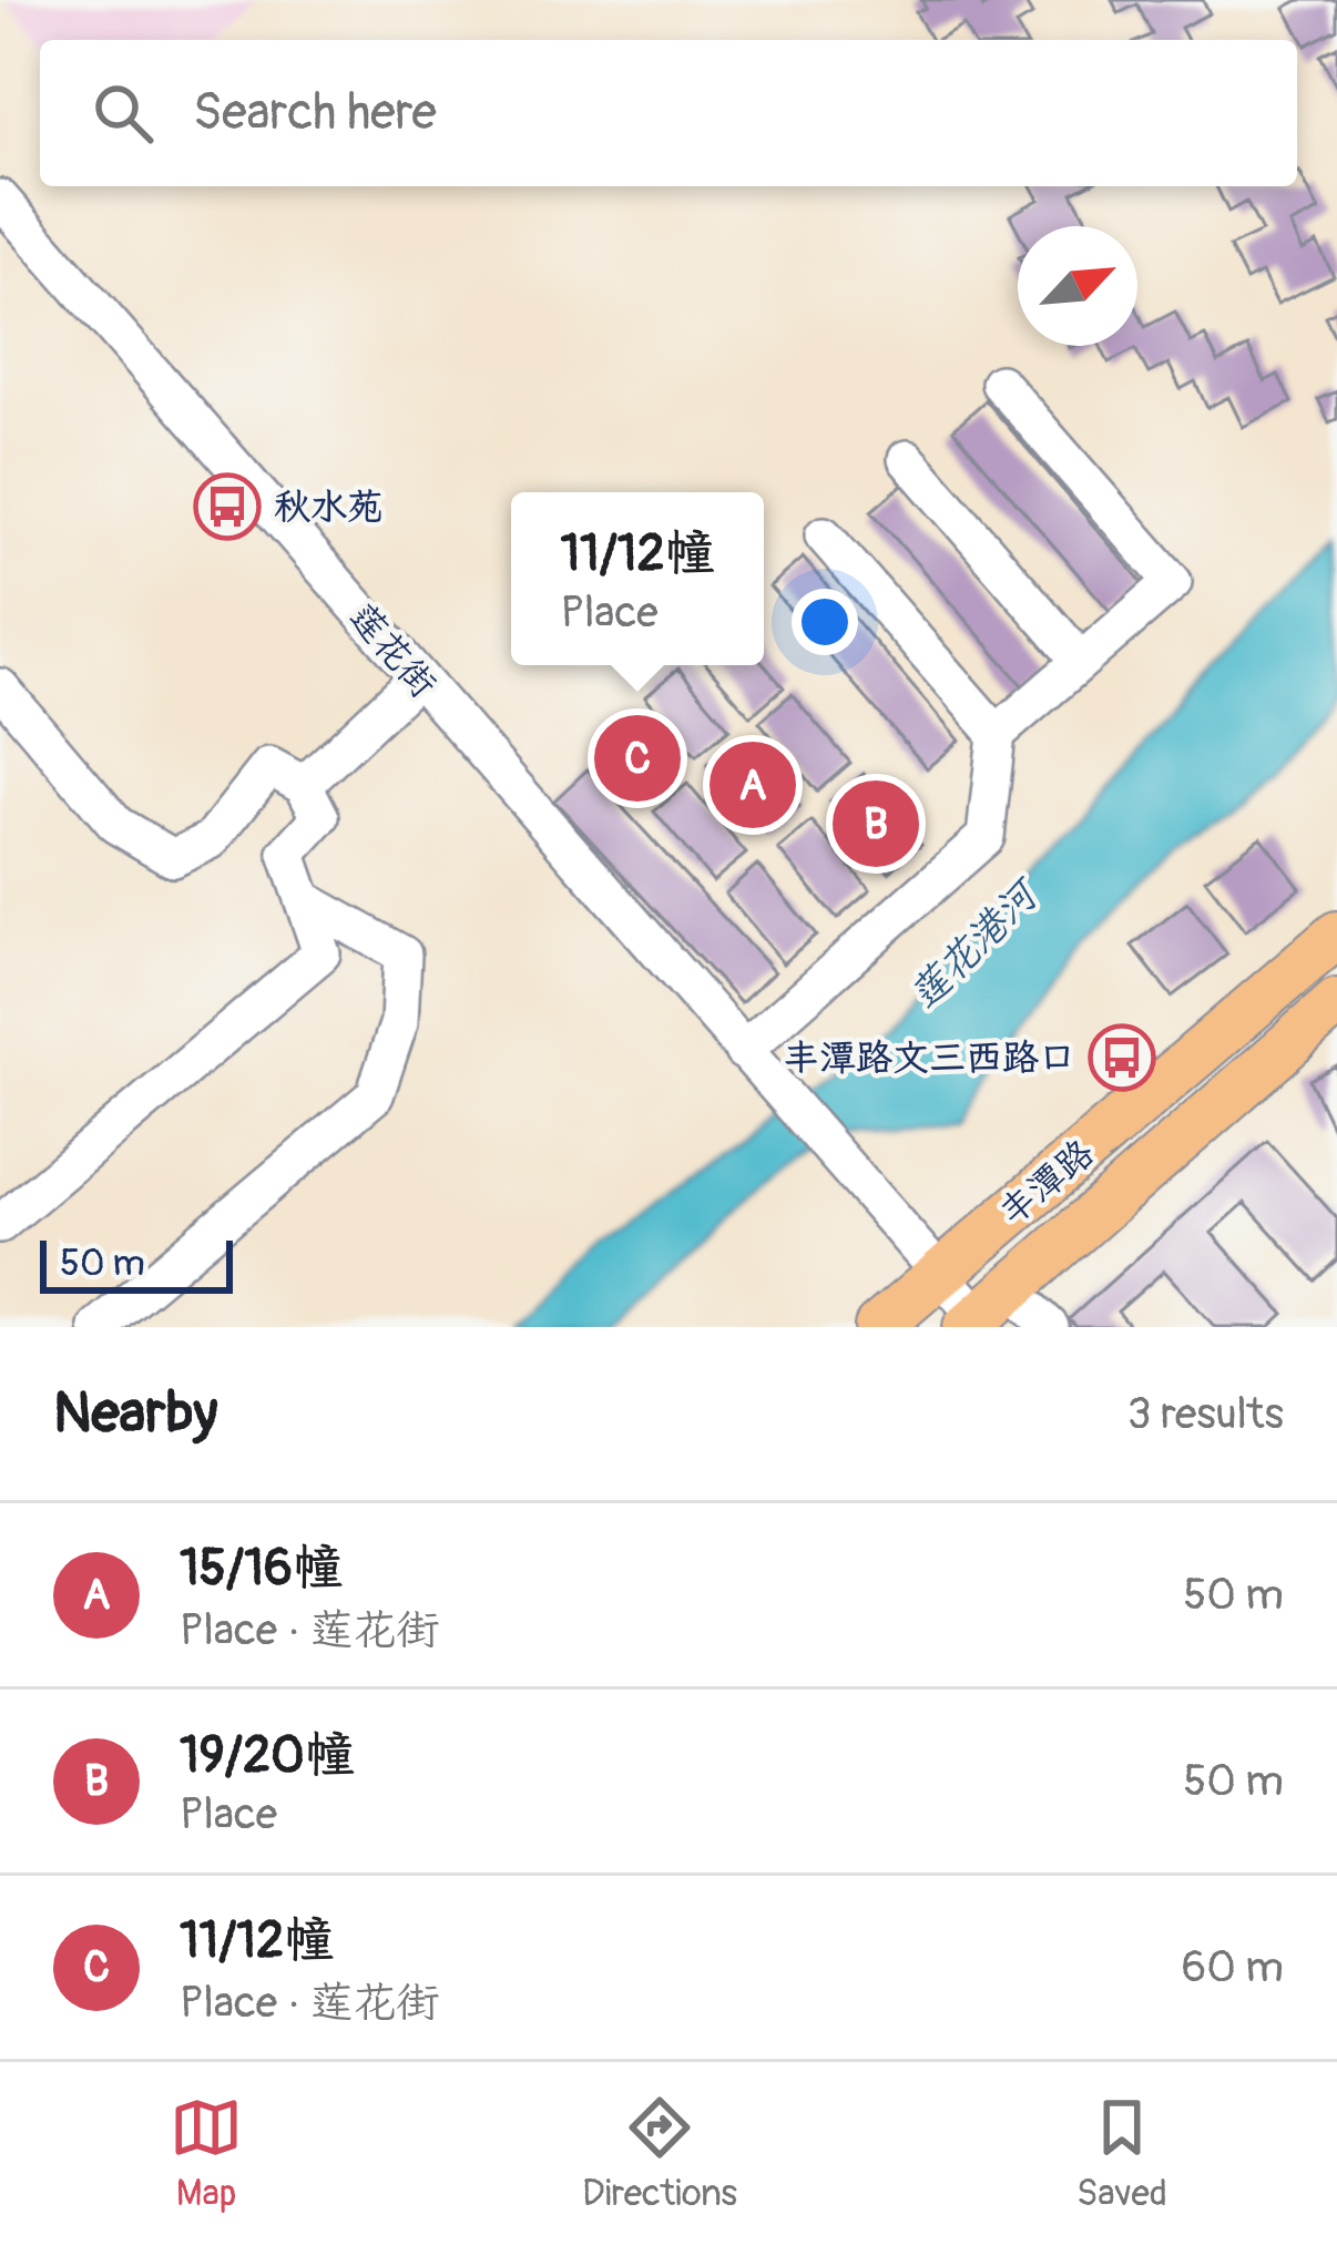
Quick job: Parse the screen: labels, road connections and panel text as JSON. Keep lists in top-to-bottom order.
{
  "streets": {
    "main road": ["丰潭路"],
    "street": ["莲花街"]
  },
  "crossings": [
    ["莲花街", "丰潭路"]
  ],
  "water": ["莲花港河"],
  "places": {
    "bus stop": ["秋水苑", "丰潭路文三西路口"]
  },
  "scale_bar": "50 m",
  "north": "top right",
  "page": {
    "search": "Search here",
    "popup": ["11/12幢", "Place"],
    "pins": ["C", "A", "B"],
    "scale": "50 m",
    "heading": ["Nearby", "3 results"],
    "list": [
      {
        "mark": "A",
        "name": "15/16幢",
        "note": "Place · 莲花街",
        "value": "50 m"
      },
      {
        "mark": "B",
        "name": "19/20幢",
        "note": "Place",
        "value": "50 m"
      },
      {
        "mark": "C",
        "name": "11/12幢",
        "note": "Place · 莲花街",
        "value": "60 m"
      }
    ],
    "nav": ["Map", "Directions", "Saved"]
  }
}
